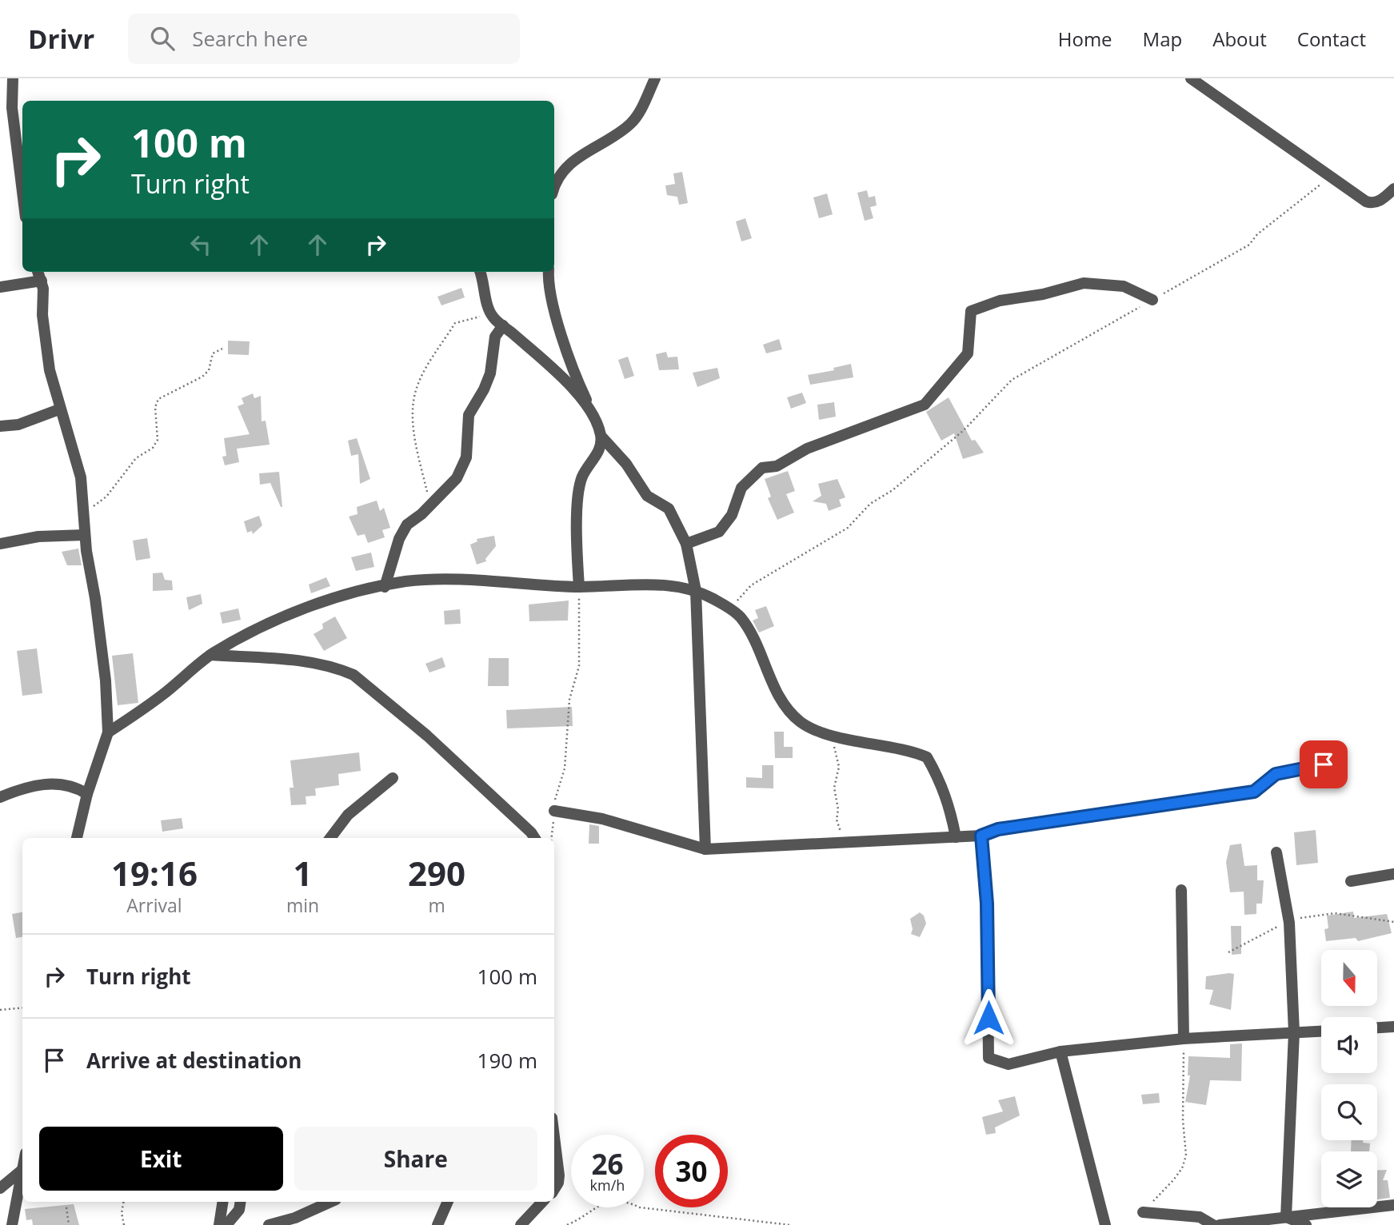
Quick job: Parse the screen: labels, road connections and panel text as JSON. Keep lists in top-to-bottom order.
{
  "north": "bottom",
  "page": {
    "header": "Drivr",
    "search": "Search here",
    "nav": [
      "Home",
      "Map",
      "About",
      "Contact"
    ],
    "turn": ["100 m", "Turn right"],
    "eta": [
      "19:16",
      "Arrival",
      "1",
      "min",
      "290",
      "m"
    ],
    "list": [
      {
        "name": "Turn right",
        "value": "100 m"
      },
      {
        "name": "Arrive at destination",
        "value": "190 m"
      }
    ],
    "buttons": ["Exit", "Share"],
    "speed": "26 km/h",
    "limit": "30"
  }
}
